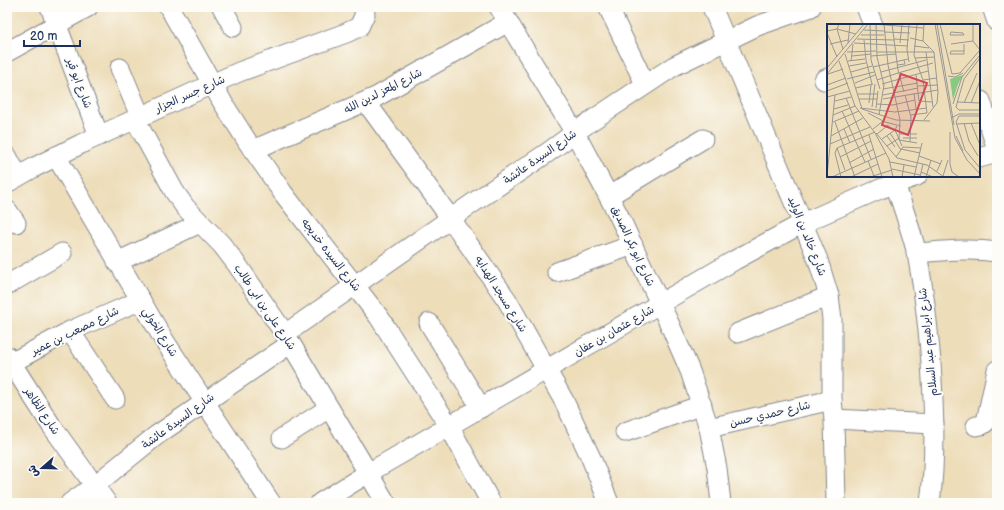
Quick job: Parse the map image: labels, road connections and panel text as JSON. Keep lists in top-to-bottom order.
{
  "streets": {
    "street": [
      "شارع ابو قير",
      "شارع المعز لدين الله",
      "شارع جسر الجزار",
      "شارع السيدة عائشة",
      "شارع خالد بن الوليد",
      "شارع ابو بكر الصديق",
      "شارع السيده خديجه",
      "شارع مسجد الهدايه",
      "شارع على بن ابى طالب",
      "شارع مصعب بن عمير",
      "شارع عثمان بن عفان",
      "شارع الخولي",
      "شارع ابراهيم عبد السلام",
      "شارع الظاهر",
      "شارع حمدي حسن"
    ]
  },
  "crossings": [
    ["شارع ابو قير", "شارع جسر الجزار"],
    ["شارع المعز لدين الله", "شارع ابو بكر الصديق"],
    ["شارع المعز لدين الله", "شارع السيده خديجه"],
    ["شارع المعز لدين الله", "شارع مسجد الهدايه"],
    ["شارع جسر الجزار", "شارع السيده خديجه"],
    ["شارع جسر الجزار", "شارع على بن ابى طالب"],
    ["شارع جسر الجزار", "شارع الخولي"],
    ["شارع السيدة عائشة", "شارع خالد بن الوليد"],
    ["شارع السيدة عائشة", "شارع ابو بكر الصديق"],
    ["شارع السيدة عائشة", "شارع السيده خديجه"],
    ["شارع السيدة عائشة", "شارع مسجد الهدايه"],
    ["شارع السيدة عائشة", "شارع على بن ابى طالب"],
    ["شارع السيدة عائشة", "شارع الخولي"],
    ["شارع السيدة عائشة", "شارع الظاهر"],
    ["شارع خالد بن الوليد", "شارع عثمان بن عفان"],
    ["شارع خالد بن الوليد", "شارع حمدي حسن"],
    ["شارع ابو بكر الصديق", "شارع عثمان بن عفان"],
    ["شارع ابو بكر الصديق", "شارع حمدي حسن"],
    ["شارع السيده خديجه", "شارع عثمان بن عفان"],
    ["شارع مسجد الهدايه", "شارع عثمان بن عفان"],
    ["شارع على بن ابى طالب", "شارع عثمان بن عفان"],
    ["شارع مصعب بن عمير", "شارع الخولي"],
    ["شارع مصعب بن عمير", "شارع الظاهر"],
    ["شارع عثمان بن عفان", "شارع ابراهيم عبد السلام"]
  ],
  "scale_bar": "20 m",
  "north": "left"
}
